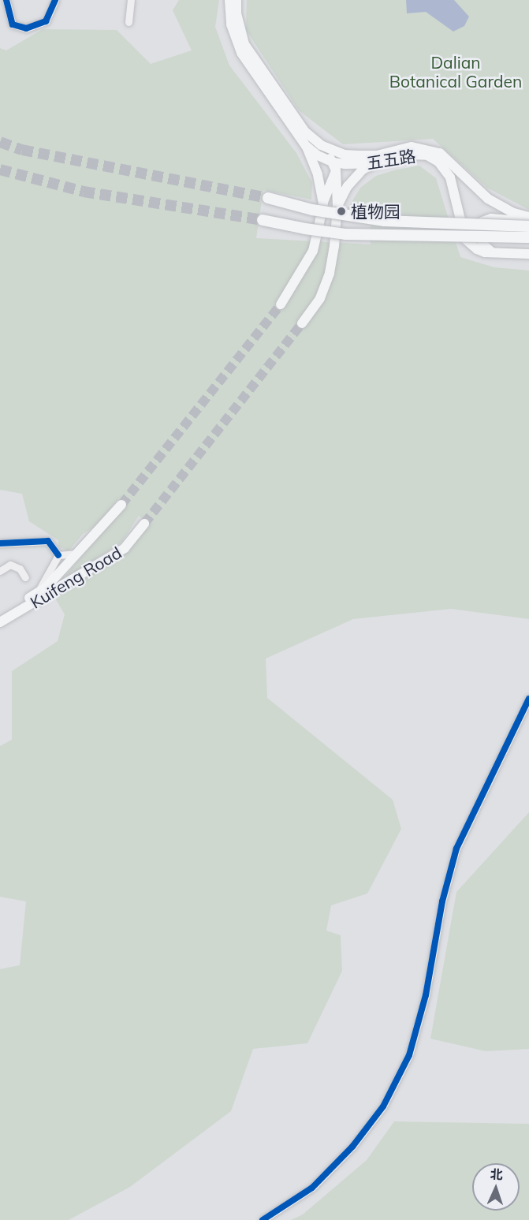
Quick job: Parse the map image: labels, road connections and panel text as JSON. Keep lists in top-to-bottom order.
{
  "streets": {
    "main road": ["五五路", "Kuifeng Road"]
  },
  "parks": ["Dalian Botanical Garden"],
  "places": ["植物园"],
  "north": "top"
}
